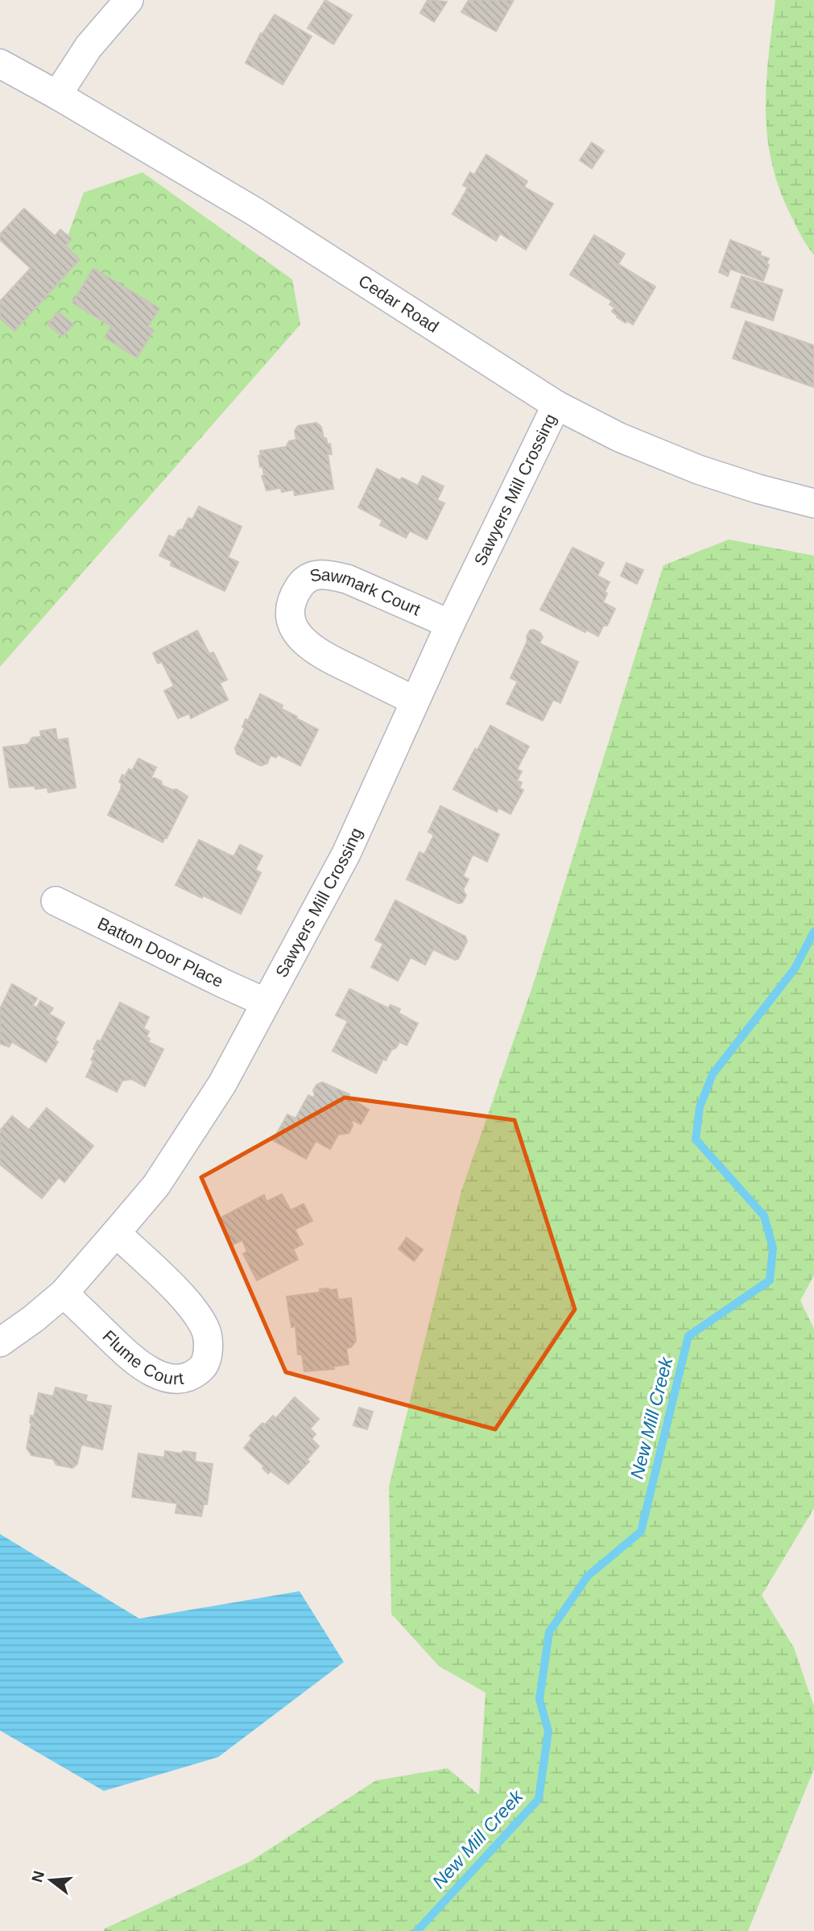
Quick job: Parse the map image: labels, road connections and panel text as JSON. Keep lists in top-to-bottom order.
{
  "streets": {
    "street": [
      "Cedar Road",
      "Sawyers Mill Crossing",
      "Sawmark Court",
      "Batton Door Place",
      "Flume Court"
    ]
  },
  "crossings": [
    ["Cedar Road", "Sawyers Mill Crossing"],
    ["Sawyers Mill Crossing", "Sawmark Court"],
    ["Sawyers Mill Crossing", "Batton Door Place"],
    ["Sawyers Mill Crossing", "Flume Court"]
  ],
  "water": ["New Mill Creek"],
  "north": "left"
}
